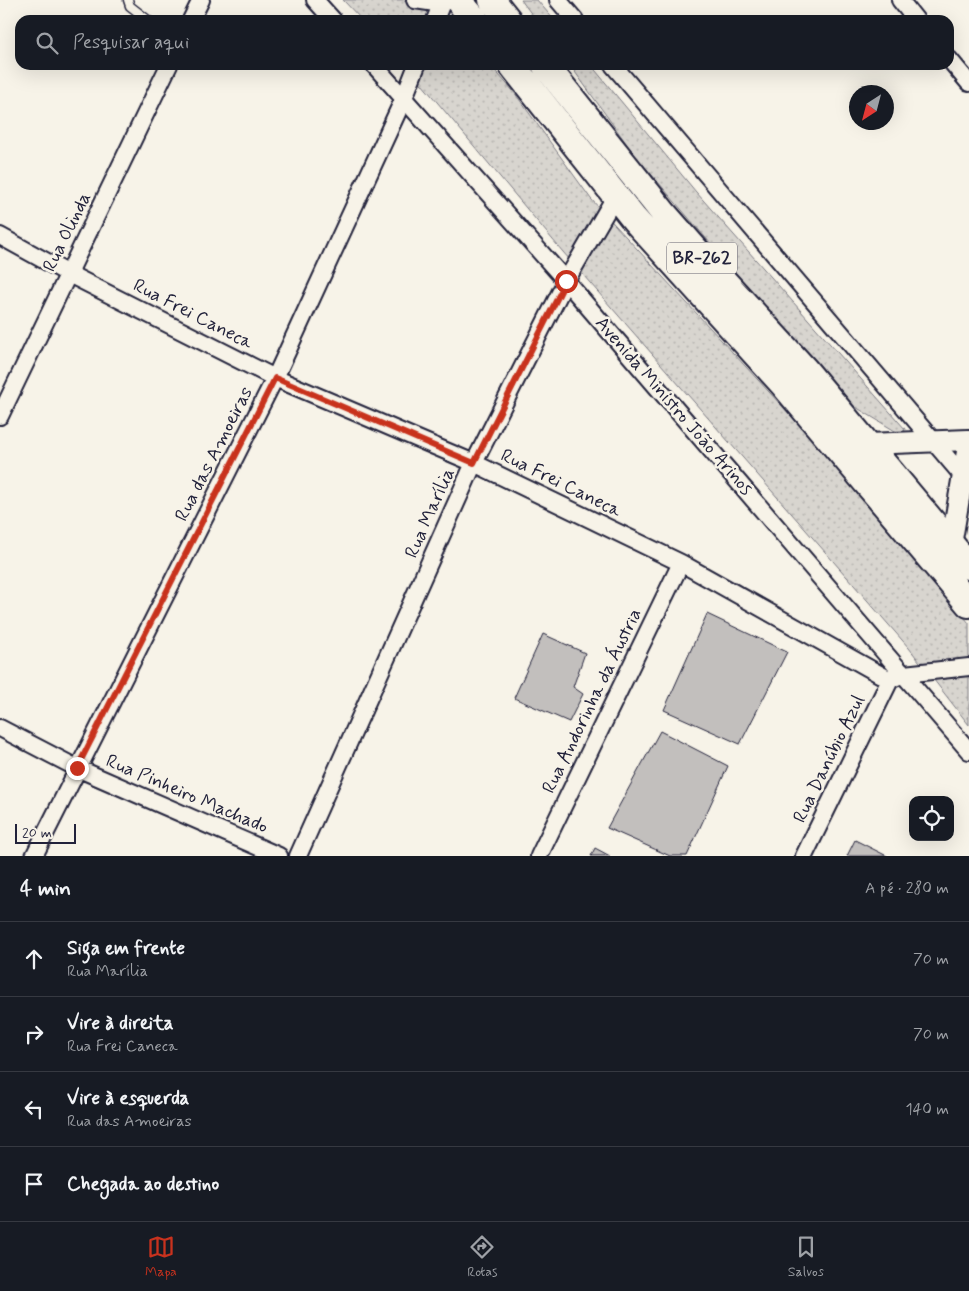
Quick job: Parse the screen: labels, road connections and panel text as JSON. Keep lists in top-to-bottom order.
{
  "streets": {
    "highway": ["BR-262"],
    "street": [
      "Rua Olinda",
      "Rua Frei Caneca",
      "Avenida Ministro João Arinos",
      "Rua das Amoeiras",
      "Rua Marília",
      "Rua Andorinha da Áustria",
      "Rua Danúbio Azul",
      "Rua Pinheiro Machado"
    ]
  },
  "crossings": [
    ["Rua Olinda", "Rua Frei Caneca"],
    ["BR-262", "Rua Marília"],
    ["Rua Frei Caneca", "Avenida Ministro João Arinos"],
    ["Rua Frei Caneca", "Rua das Amoeiras"],
    ["Rua Frei Caneca", "Rua Marília"],
    ["Rua Frei Caneca", "Rua Andorinha da Áustria"],
    ["Rua Frei Caneca", "Rua Danúbio Azul"],
    ["Avenida Ministro João Arinos", "Rua das Amoeiras"],
    ["Avenida Ministro João Arinos", "Rua Marília"],
    ["Avenida Ministro João Arinos", "Rua Danúbio Azul"],
    ["Rua das Amoeiras", "Rua Pinheiro Machado"]
  ],
  "scale_bar": "20 m",
  "north": "bottom left",
  "page": {
    "search": "Pesquisar aqui",
    "scale": "20 m",
    "heading": ["4 min", "A pé · 280 m"],
    "list": [
      ["Siga em frente", "Rua Marília", "70 m"],
      ["Vire à direita", "Rua Frei Caneca", "70 m"],
      ["Vire à esquerda", "Rua das Amoeiras", "140 m"],
      "Chegada ao destino"
    ],
    "nav": ["Mapa", "Rotas", "Salvos"]
  }
}
